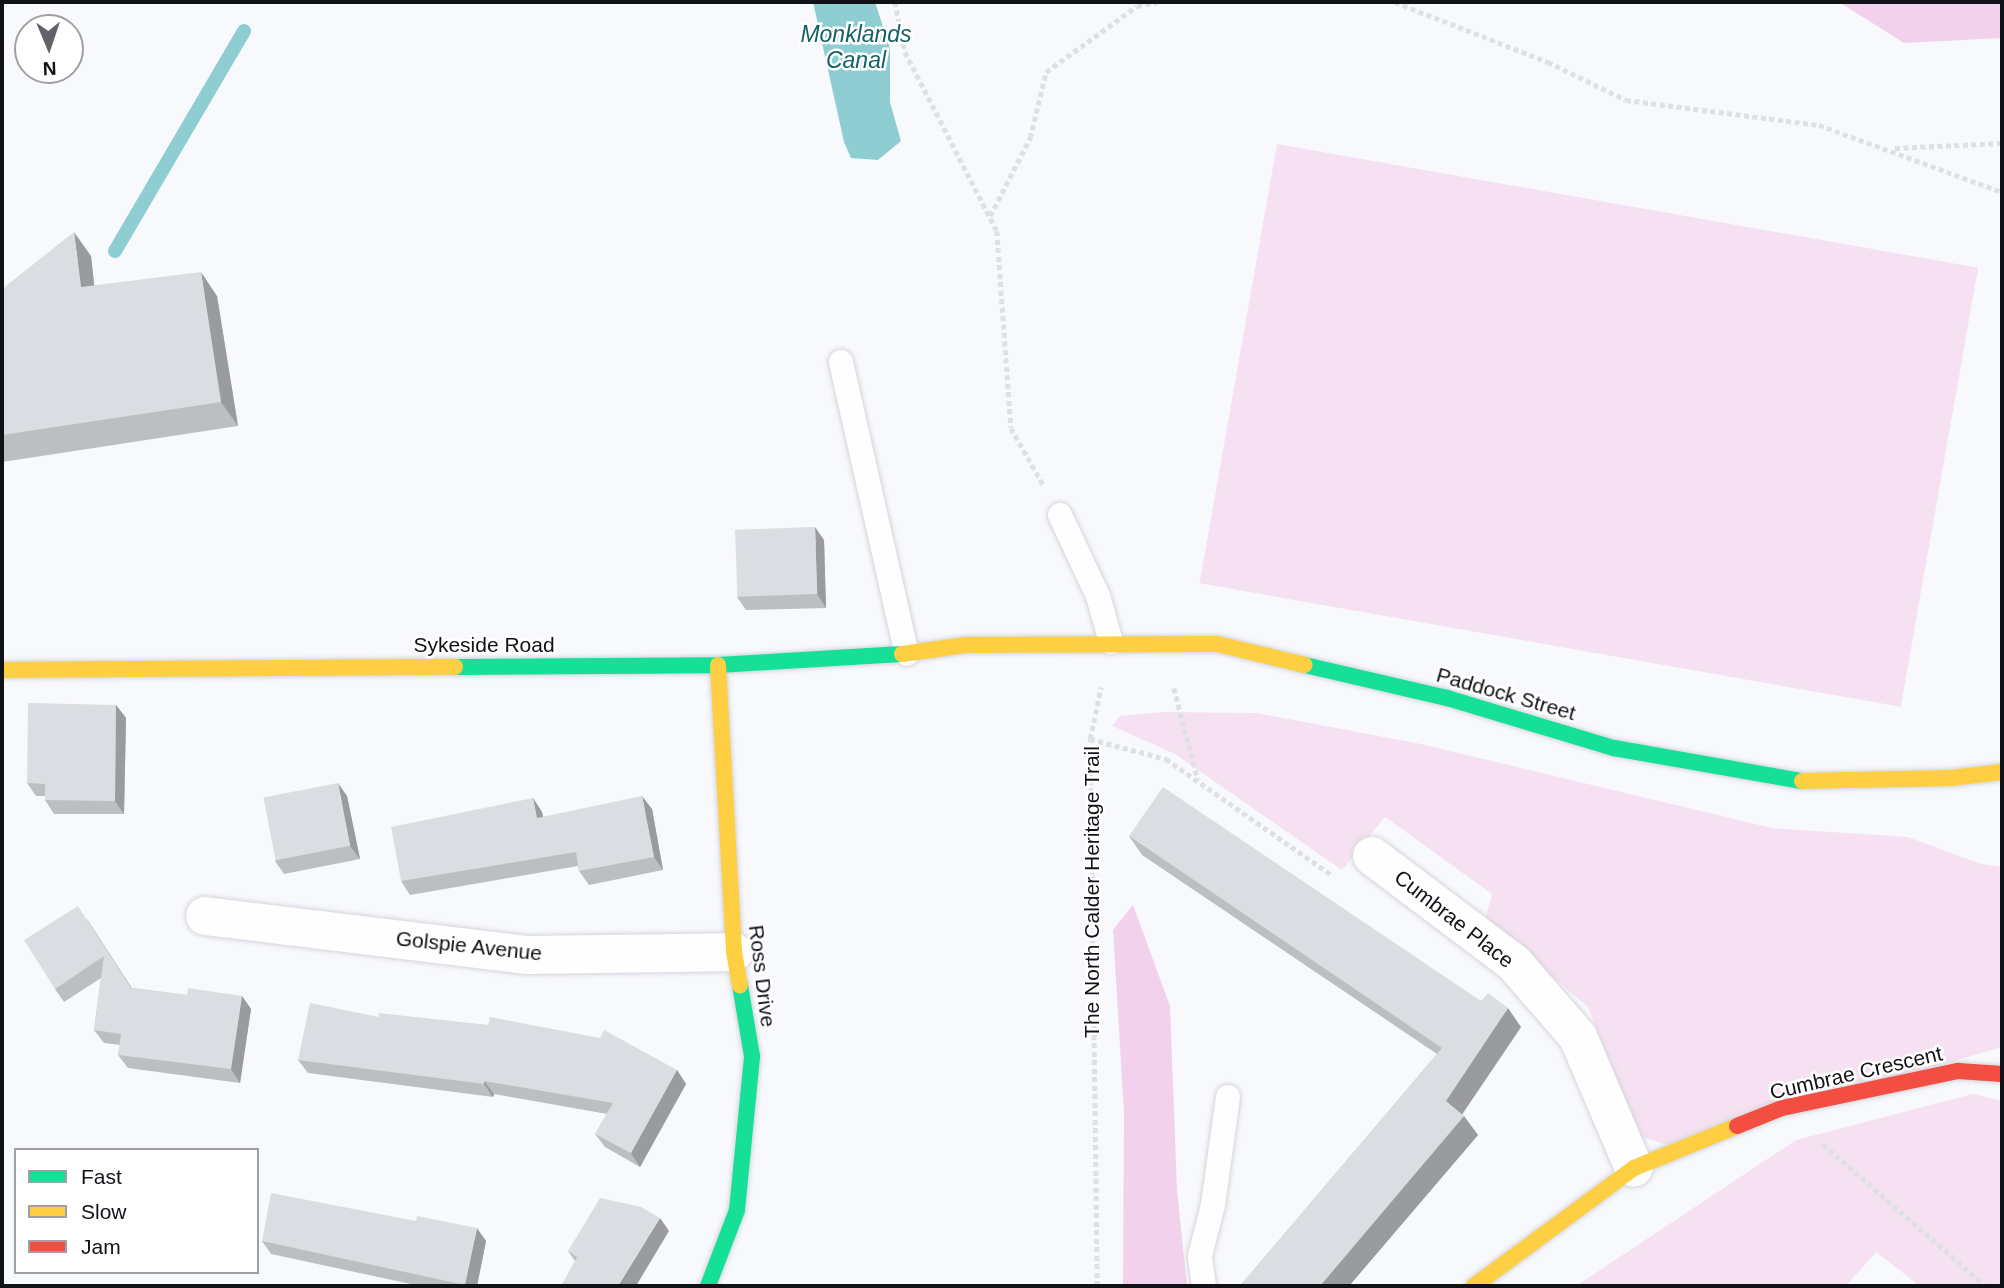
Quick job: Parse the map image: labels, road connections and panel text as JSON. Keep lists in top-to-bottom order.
{
  "streets": {
    "street": [
      "Sykeside Road",
      "Paddock Street",
      "Cumbrae Place",
      "Golspie Avenue",
      "Ross Drive",
      "Cumbrae Crescent"
    ],
    "path": ["The North Calder Heritage Trail"]
  },
  "crossings": [
    ["Sykeside Road", "Paddock Street"],
    ["Sykeside Road", "Ross Drive"],
    ["Paddock Street", "The North Calder Heritage Trail"],
    ["Cumbrae Place", "Cumbrae Crescent"],
    ["Golspie Avenue", "Ross Drive"]
  ],
  "water": ["Monklands Canal"],
  "legend": ["Fast", "Slow", "Jam"],
  "north": "bottom"
}
